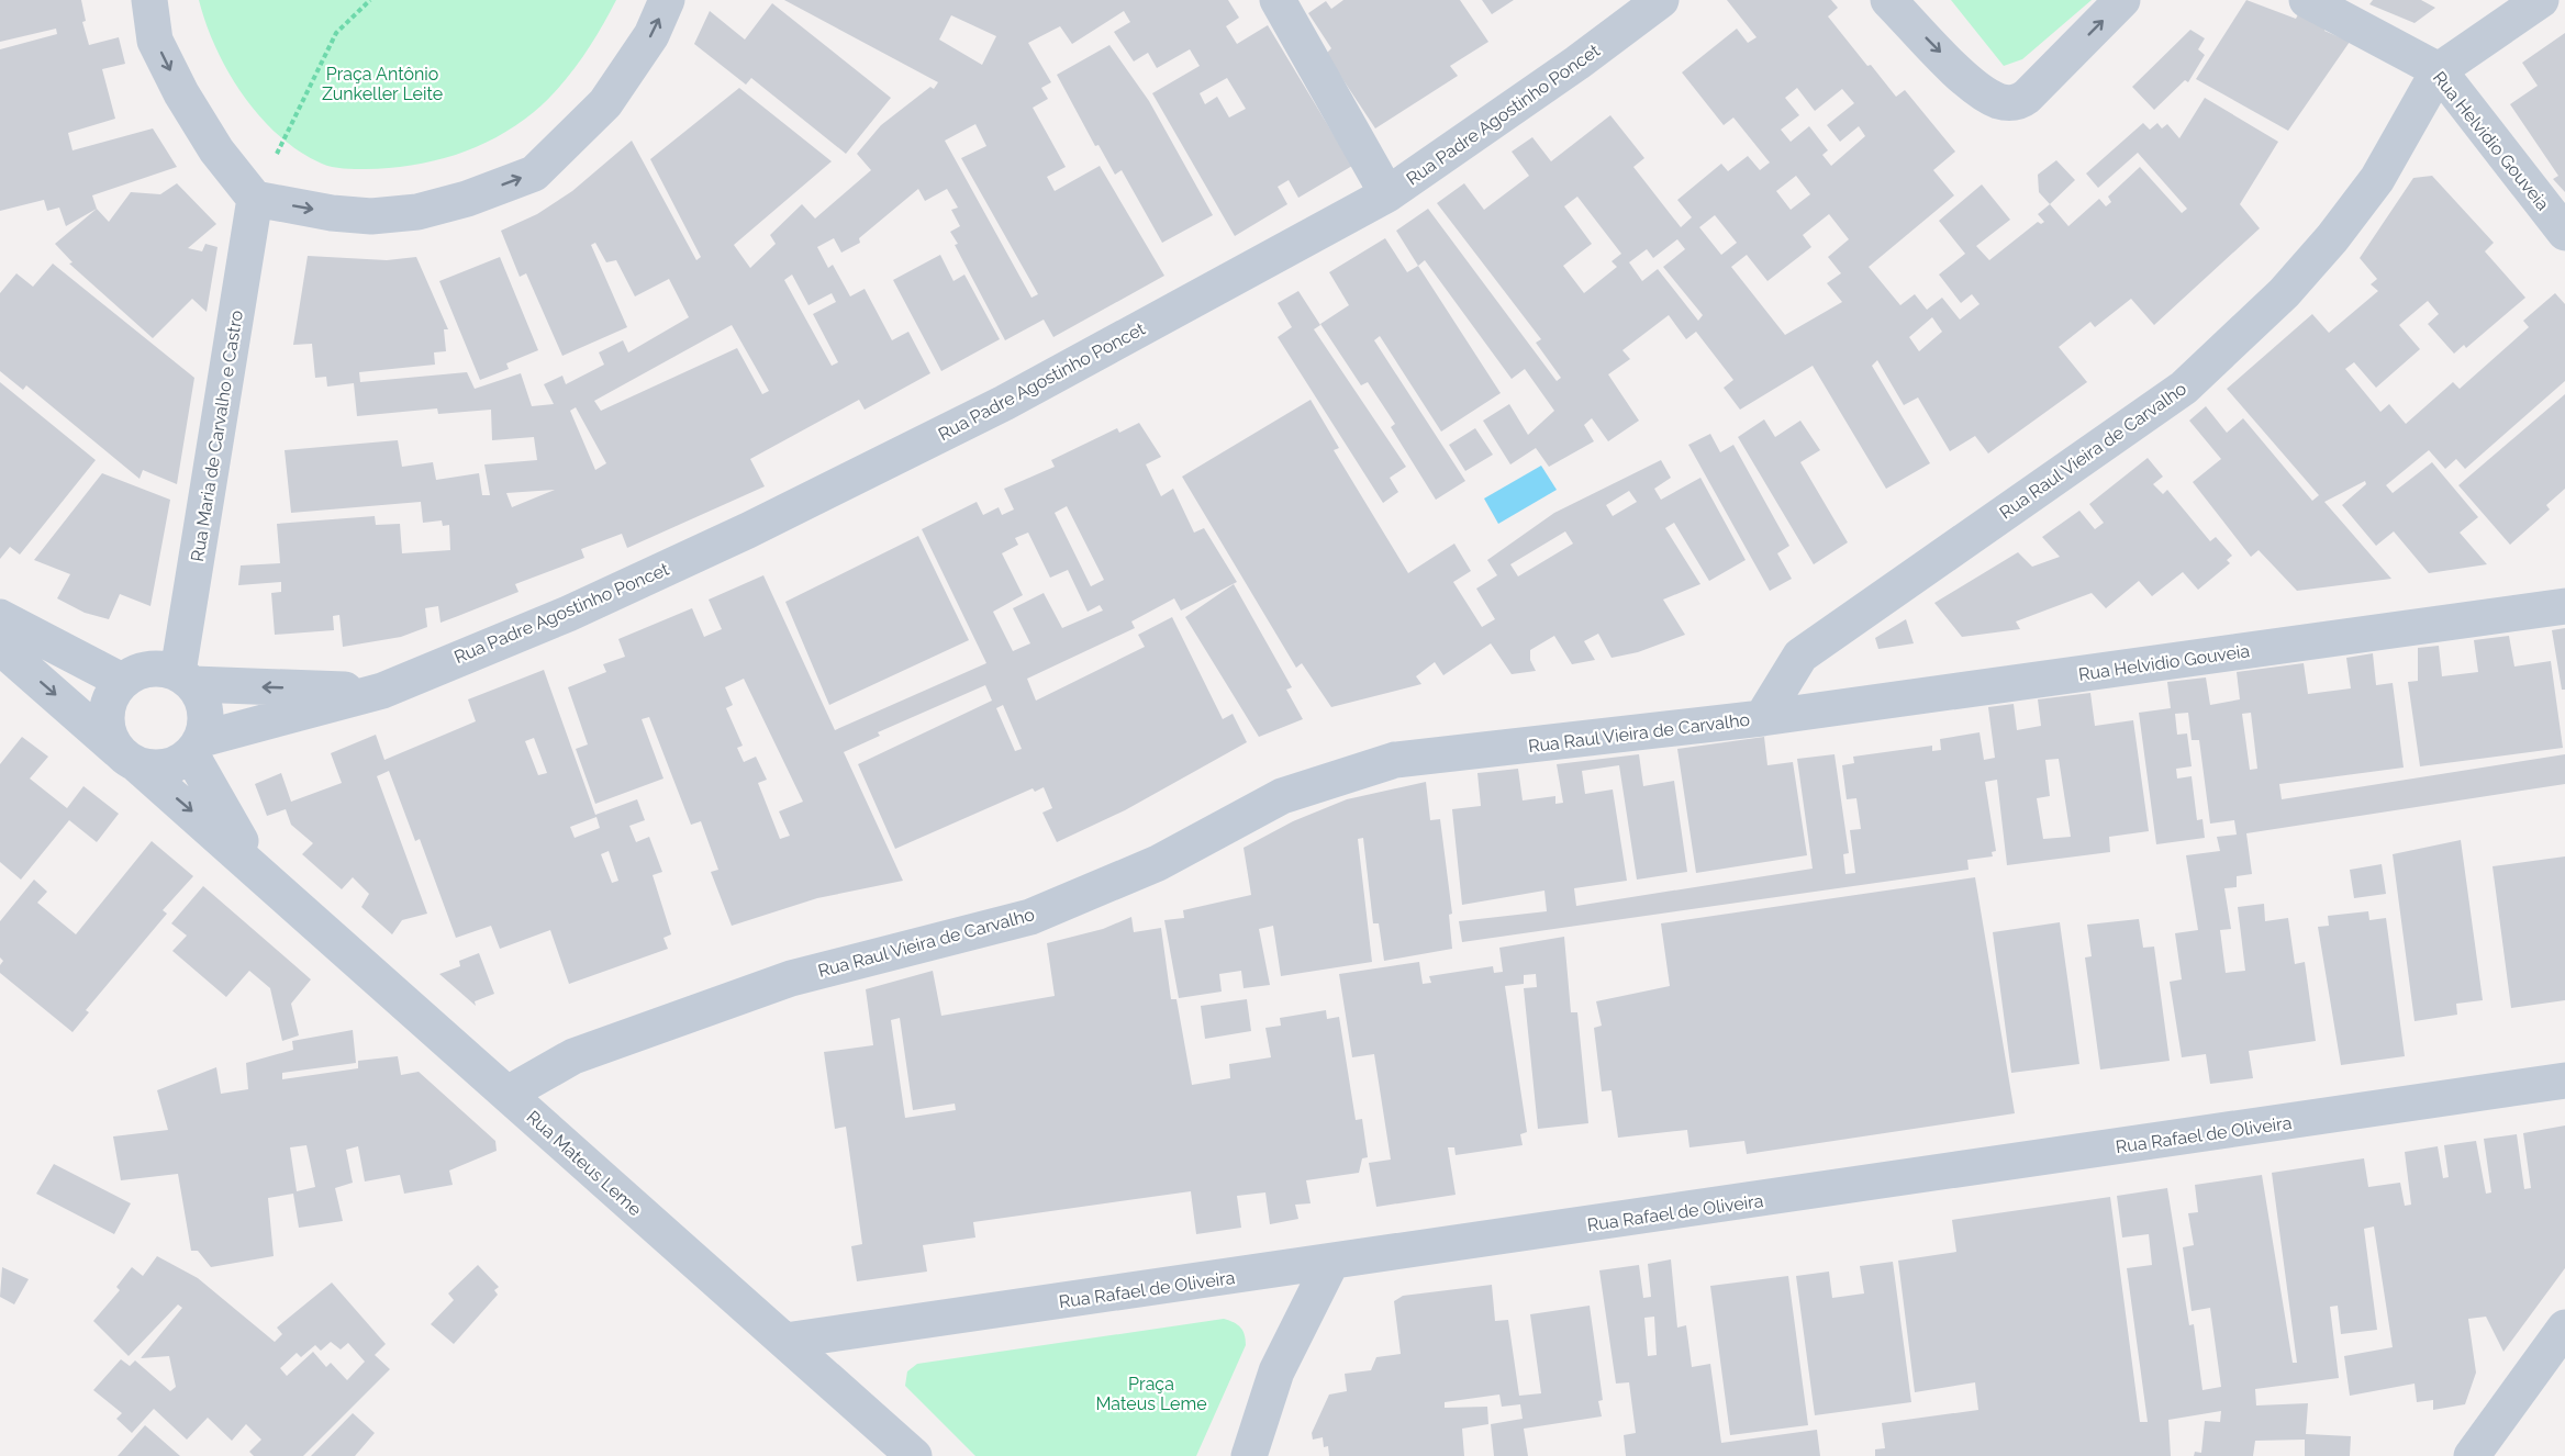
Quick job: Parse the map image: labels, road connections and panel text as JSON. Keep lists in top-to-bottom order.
{
  "streets": {
    "street": [
      "Rua Padre Agostinho Poncet",
      "Rua Helvidio Gouveia",
      "Rua Maria de Carvalho e Castro",
      "Rua Raul Vieira de Carvalho",
      "Rua Rafael de Oliveira",
      "Rua Mateus Leme"
    ]
  },
  "crossings": [
    ["Rua Padre Agostinho Poncet", "Rua Maria de Carvalho e Castro"],
    ["Rua Padre Agostinho Poncet", "Rua Mateus Leme"],
    ["Rua Helvidio Gouveia", "Rua Raul Vieira de Carvalho"],
    ["Rua Maria de Carvalho e Castro", "Rua Mateus Leme"],
    ["Rua Raul Vieira de Carvalho", "Rua Mateus Leme"],
    ["Rua Rafael de Oliveira", "Rua Mateus Leme"]
  ],
  "parks": ["Praça Antônio Zunkeller Leite", "Praça Mateus Leme"]
}
